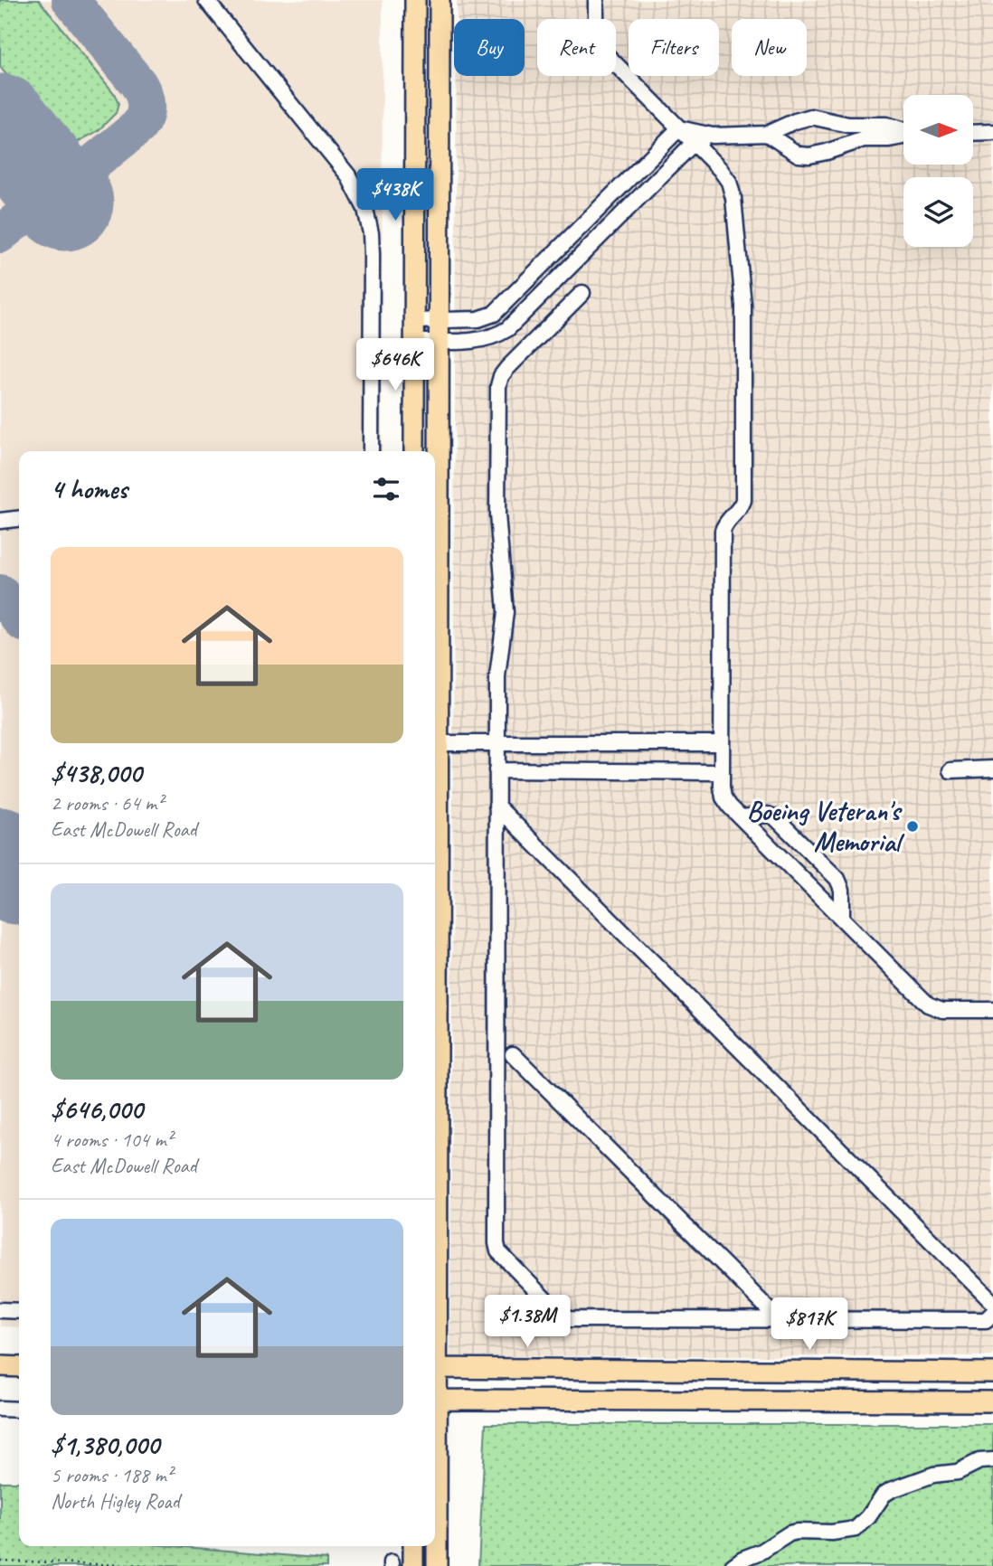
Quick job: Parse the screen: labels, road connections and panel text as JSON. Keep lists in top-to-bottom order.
{
  "places": ["Boeing Veteran's Memorial"],
  "north": "right",
  "page": {
    "chip": [
      "Buy",
      "Rent",
      "Filters",
      "New"
    ],
    "price": [
      "$438K",
      "$646K",
      "$1.38M",
      "$817K"
    ],
    "heading": "4 homes",
    "list": [
      {
        "name": "$438,000",
        "note": "2 rooms · 64 m² · East McDowell Road"
      },
      {
        "name": "$646,000",
        "note": "4 rooms · 104 m² · East McDowell Road"
      },
      {
        "name": "$1,380,000",
        "note": "5 rooms · 188 m² · North Higley Road"
      }
    ]
  }
}
